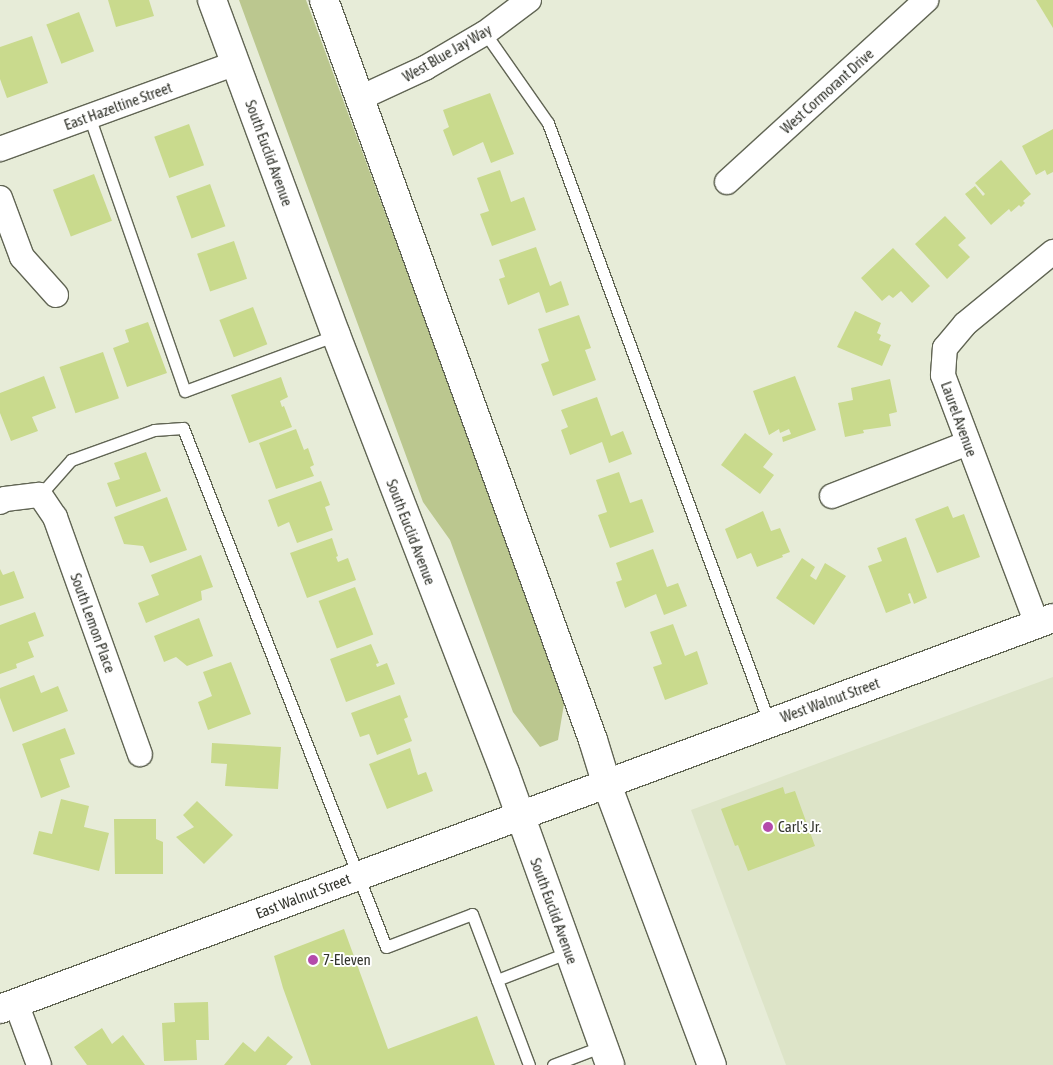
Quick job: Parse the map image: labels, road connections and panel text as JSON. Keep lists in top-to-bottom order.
{
  "streets": {
    "main road": ["South Euclid Avenue", "West Walnut Street", "East Walnut Street"],
    "street": [
      "West Blue Jay Way",
      "West Cormorant Drive",
      "East Hazeltine Street",
      "Laurel Avenue",
      "South Lemon Place"
    ]
  },
  "crossings": [
    ["East Hazeltine Street", "South Euclid Avenue"],
    ["South Euclid Avenue", "East Walnut Street"],
    ["Laurel Avenue", "West Walnut Street"],
    ["West Walnut Street", "East Walnut Street"]
  ],
  "places": ["Carl's Jr.", "7-Eleven"]
}
